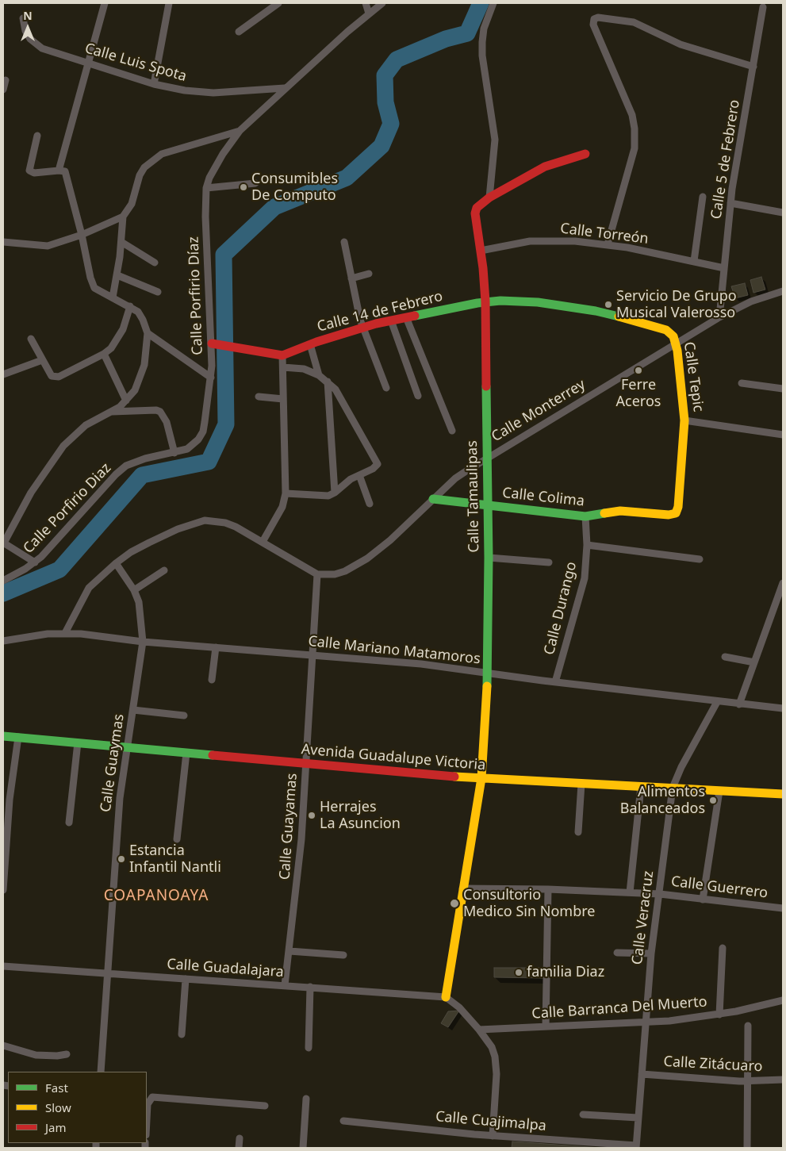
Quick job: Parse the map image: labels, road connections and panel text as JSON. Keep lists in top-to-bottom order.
{
  "streets": {
    "street": [
      "Calle Luis Spota",
      "Calle 5 de Febrero",
      "Calle Torreón",
      "Calle Porfirio Díaz",
      "Calle 14 de Febrero",
      "Calle Tepic",
      "Calle Monterrey",
      "Calle Tamaulipas",
      "Calle Colima",
      "Calle Porfirio Diaz",
      "Calle Durango",
      "Calle Mariano Matamoros",
      "Avenida Guadalupe Victoria",
      "Calle Guaymas",
      "Calle Guayamas",
      "Calle Guerrero",
      "Calle Veracruz",
      "Calle Guadalajara",
      "Calle Barranca Del Muerto",
      "Calle Zitácuaro",
      "Calle Cuajimalpa"
    ]
  },
  "crossings": [
    ["Calle Luis Spota", "Calle Porfirio Díaz"],
    ["Calle 5 de Febrero", "Calle Torreón"],
    ["Calle 5 de Febrero", "Calle Monterrey"],
    ["Calle Torreón", "Calle Tamaulipas"],
    ["Calle Porfirio Díaz", "Calle Porfirio Diaz"],
    ["Calle 14 de Febrero", "Calle Tepic"],
    ["Calle 14 de Febrero", "Calle Tamaulipas"],
    ["Calle Tepic", "Calle Monterrey"],
    ["Calle Tepic", "Calle Tamaulipas"],
    ["Calle Tepic", "Calle Colima"],
    ["Calle Monterrey", "Calle Tamaulipas"],
    ["Calle Monterrey", "Calle Colima"],
    ["Calle Monterrey", "Calle Guayamas"],
    ["Calle Tamaulipas", "Calle Colima"],
    ["Calle Tamaulipas", "Calle Mariano Matamoros"],
    ["Calle Tamaulipas", "Avenida Guadalupe Victoria"],
    ["Calle Tamaulipas", "Calle Guerrero"],
    ["Calle Tamaulipas", "Calle Guadalajara"],
    ["Calle Colima", "Calle Durango"],
    ["Calle Durango", "Calle Mariano Matamoros"],
    ["Calle Mariano Matamoros", "Calle Guaymas"],
    ["Calle Mariano Matamoros", "Calle Guayamas"],
    ["Calle Mariano Matamoros", "Calle Veracruz"],
    ["Avenida Guadalupe Victoria", "Calle Guaymas"],
    ["Avenida Guadalupe Victoria", "Calle Guayamas"],
    ["Avenida Guadalupe Victoria", "Calle Veracruz"],
    ["Calle Guaymas", "Calle Guadalajara"],
    ["Calle Guayamas", "Calle Guadalajara"],
    ["Calle Guerrero", "Calle Veracruz"],
    ["Calle Veracruz", "Calle Barranca Del Muerto"],
    ["Calle Veracruz", "Calle Zitácuaro"],
    ["Calle Veracruz", "Calle Cuajimalpa"]
  ],
  "districts": ["COAPANOAYA"],
  "places": [
    "Consumibles De Computo",
    "Servicio De Grupo Musical Valerosso",
    "Ferre Aceros",
    "Alimentos Balanceados",
    "Herrajes La Asuncion",
    "Estancia Infantil Nantli",
    "Consultorio Medico Sin Nombre",
    "familia Diaz"
  ],
  "legend": ["Fast", "Slow", "Jam"],
  "north": "top"
}
